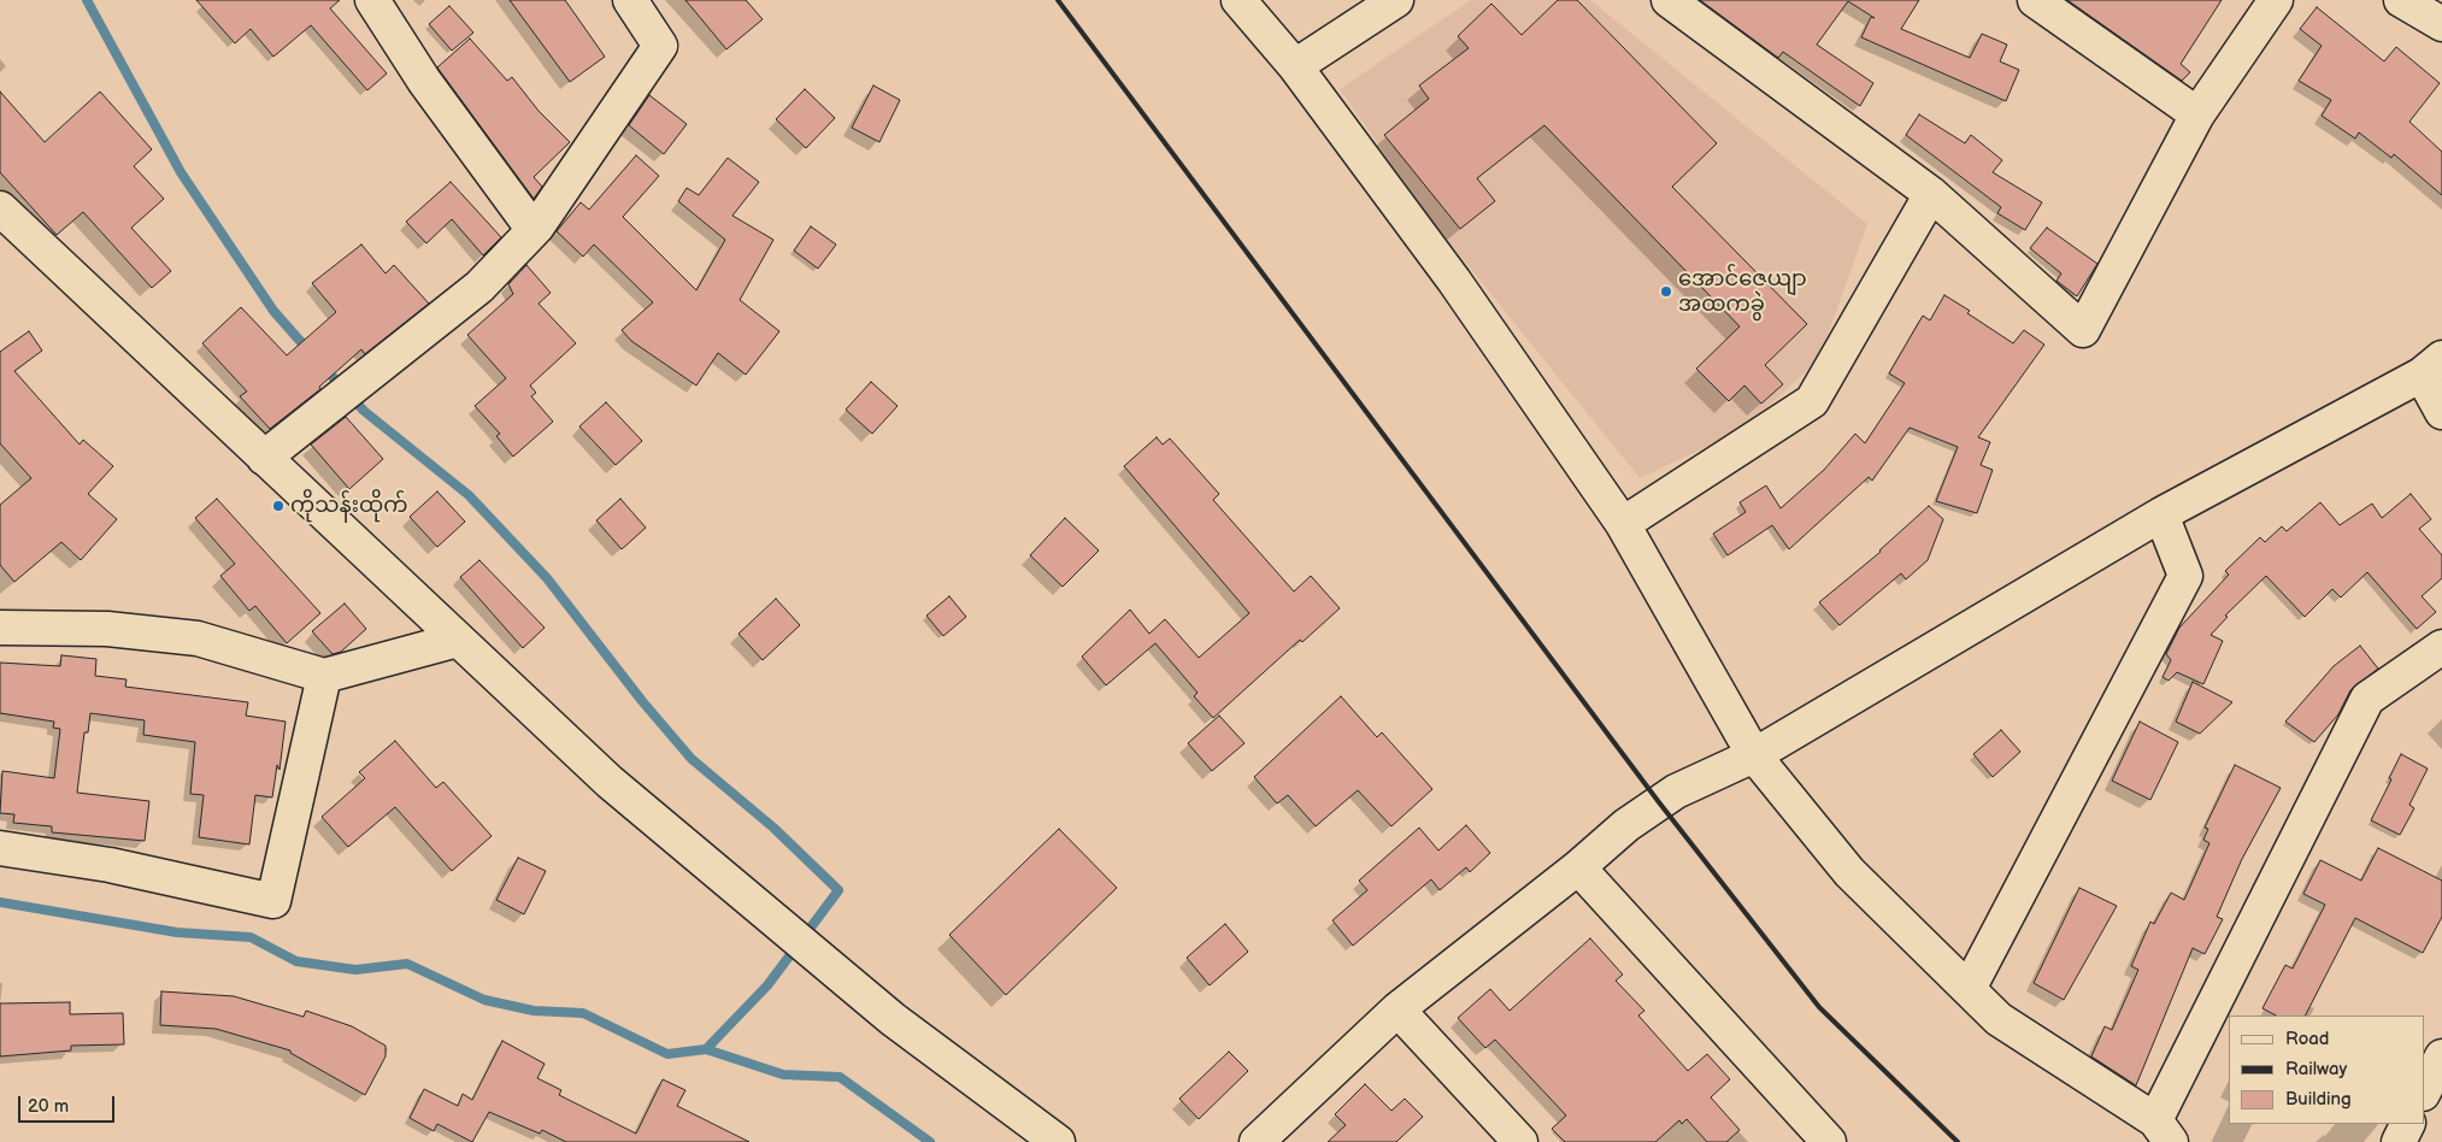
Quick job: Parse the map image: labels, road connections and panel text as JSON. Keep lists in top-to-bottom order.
{
  "places": ["အောင်ဇေယျာ အထကခွဲ", "ကိုသန်းထိုက်"],
  "legend": ["Road", "Railway", "Building"],
  "scale_bar": "20 m"
}
